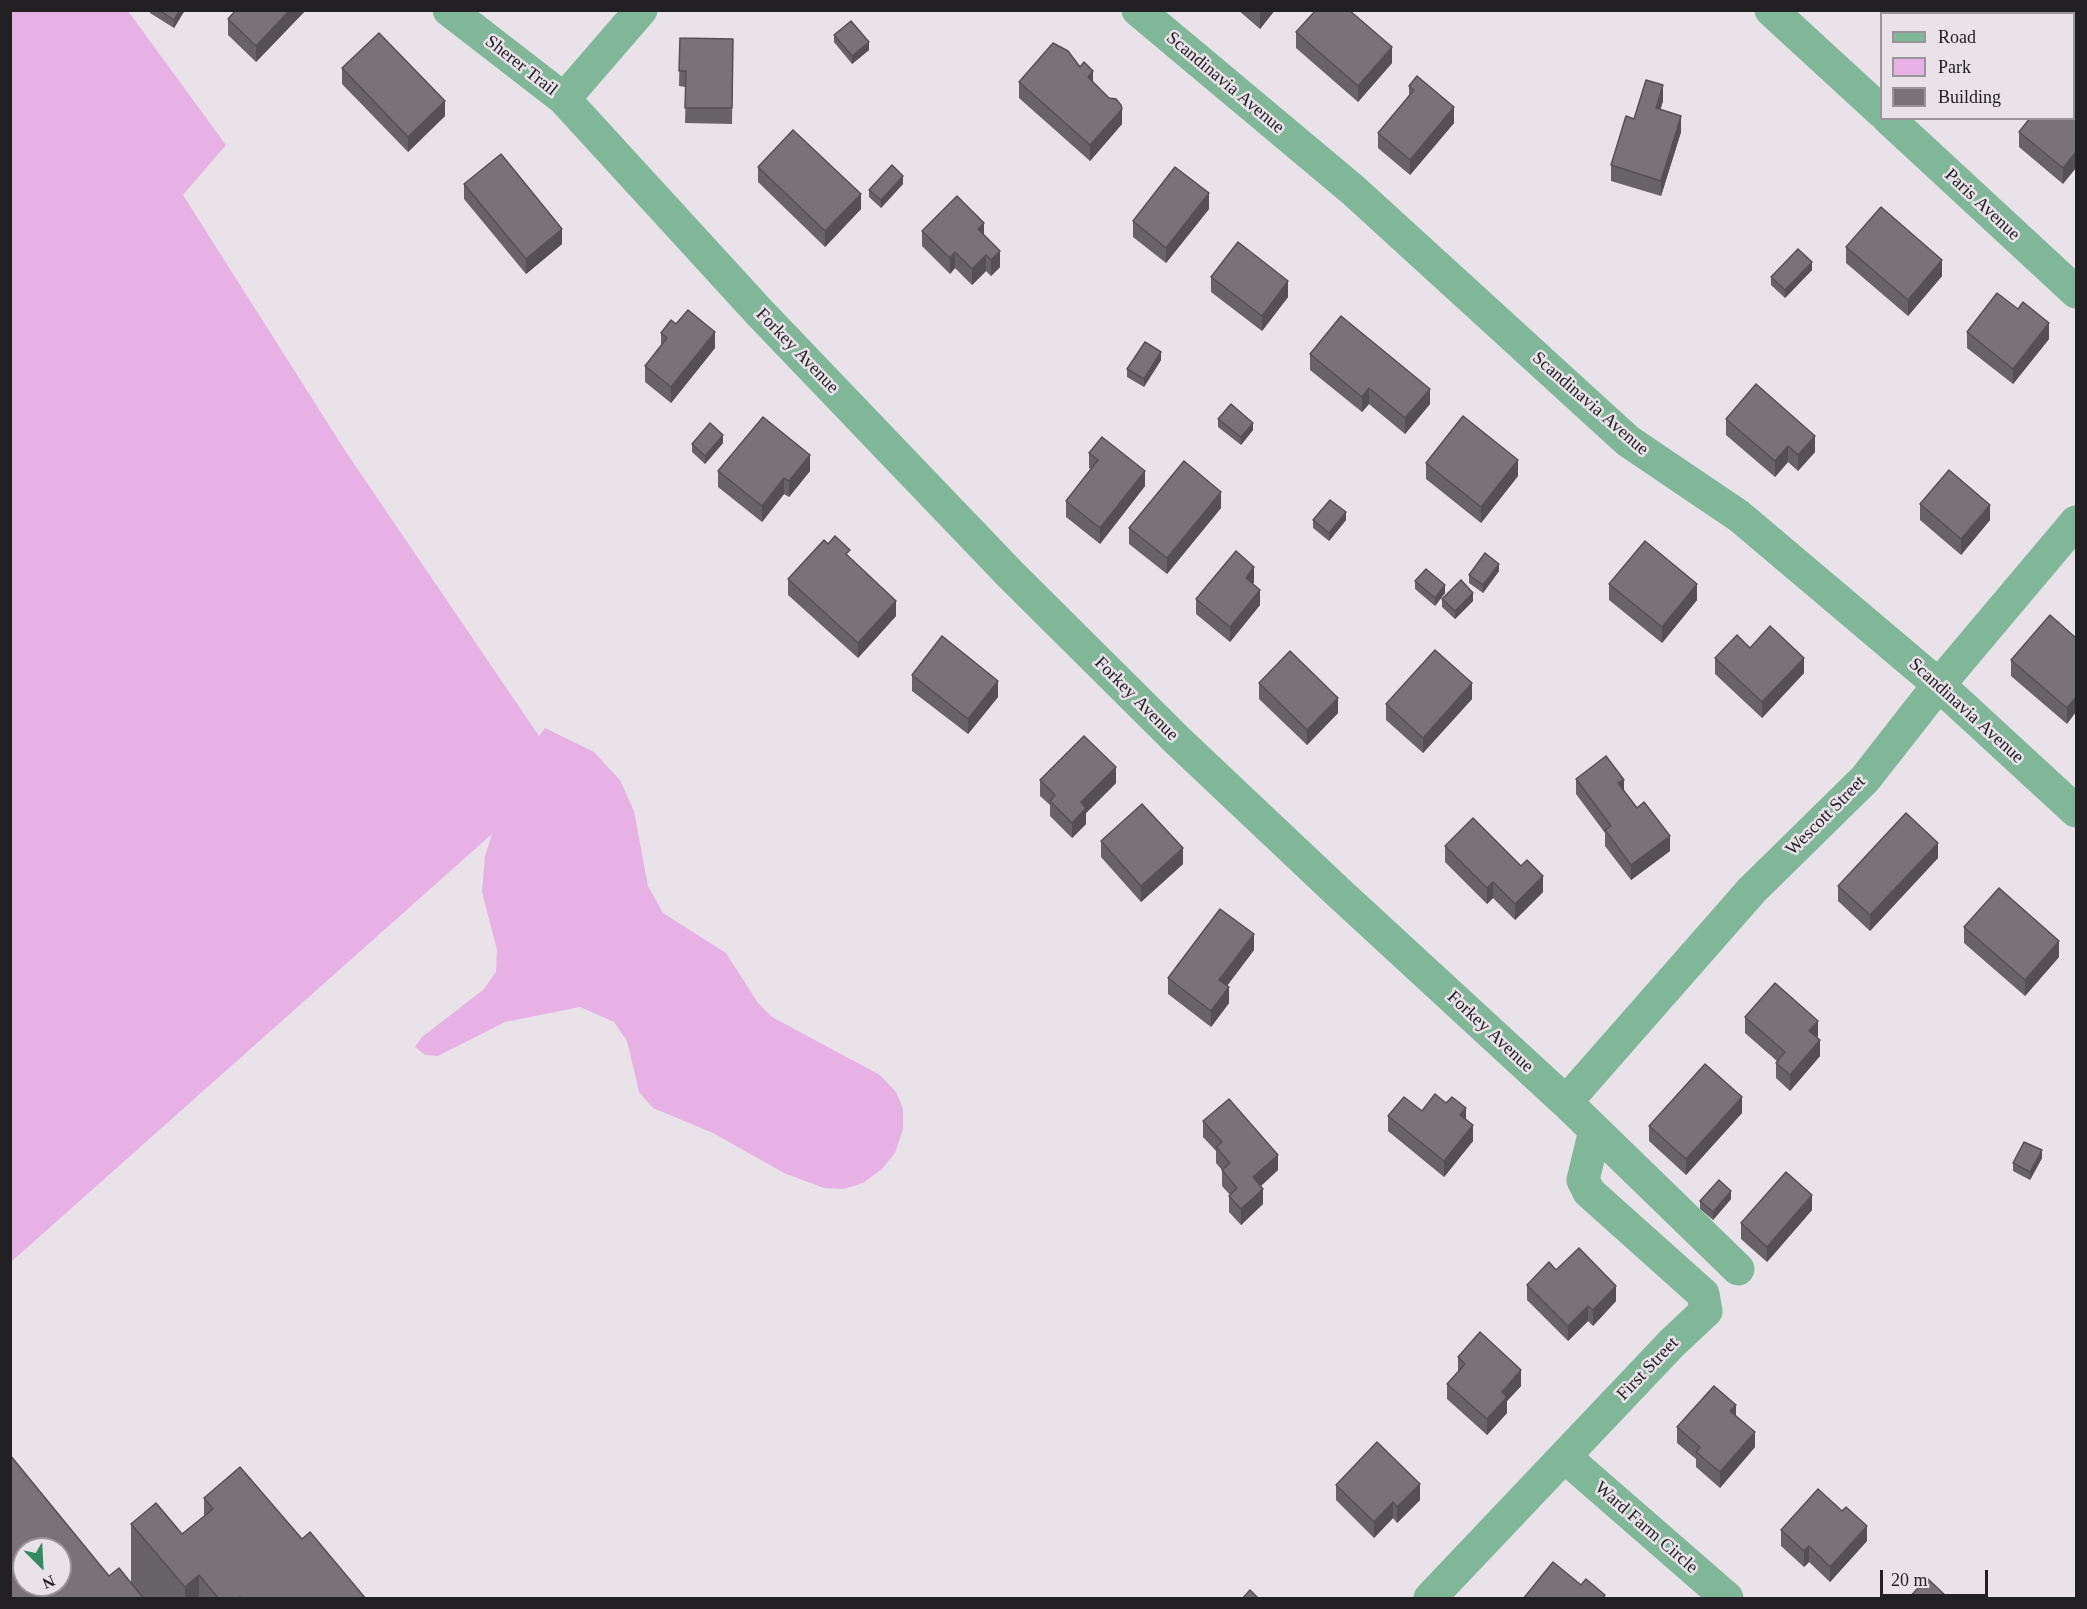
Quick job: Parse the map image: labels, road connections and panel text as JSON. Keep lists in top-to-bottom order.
{
  "streets": {
    "street": [
      "Sherer Trail",
      "Scandinavia Avenue",
      "Paris Avenue",
      "Forkey Avenue",
      "Wescott Street",
      "First Street",
      "Ward Farm Circle"
    ]
  },
  "crossings": [
    ["Sherer Trail", "Forkey Avenue"],
    ["Scandinavia Avenue", "Wescott Street"],
    ["Forkey Avenue", "Wescott Street"],
    ["Forkey Avenue", "First Street"],
    ["First Street", "Ward Farm Circle"]
  ],
  "legend": ["Road", "Park", "Building"],
  "scale_bar": "20 m",
  "north": "bottom right"
}
